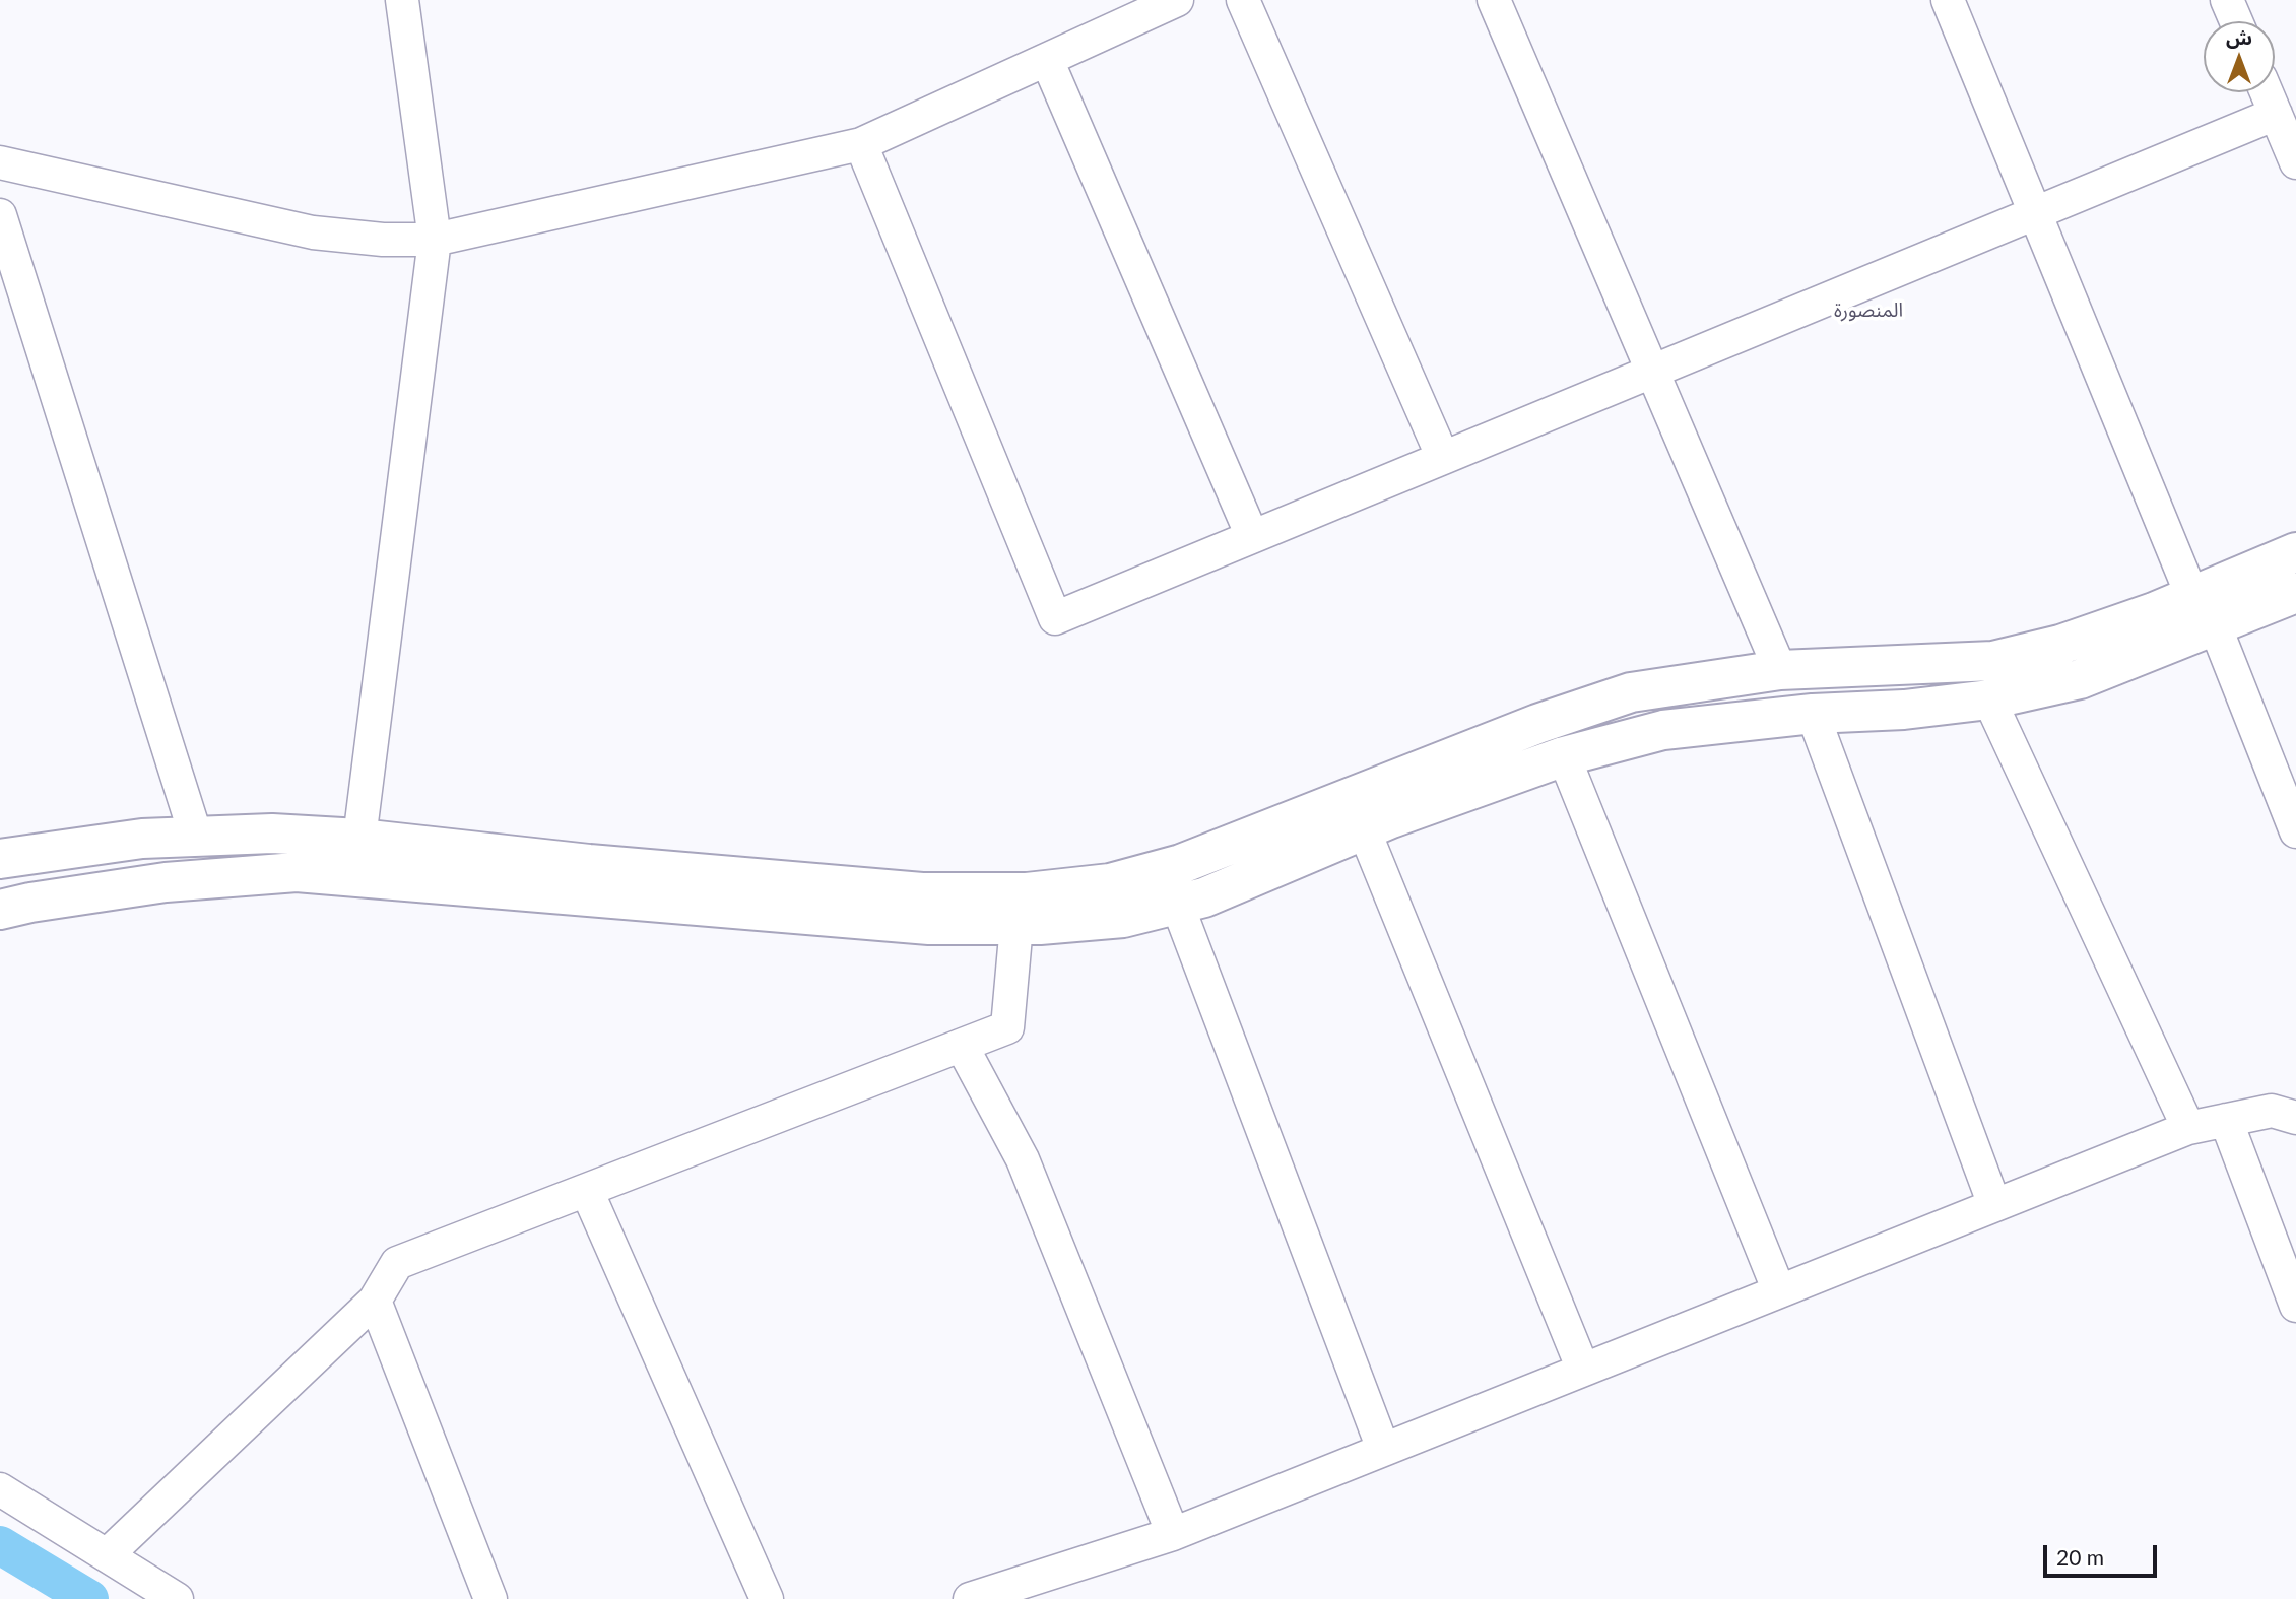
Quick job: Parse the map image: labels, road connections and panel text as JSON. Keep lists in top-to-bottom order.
{
  "districts": ["المنصورة"],
  "scale_bar": "20 m",
  "north": "top"
}
